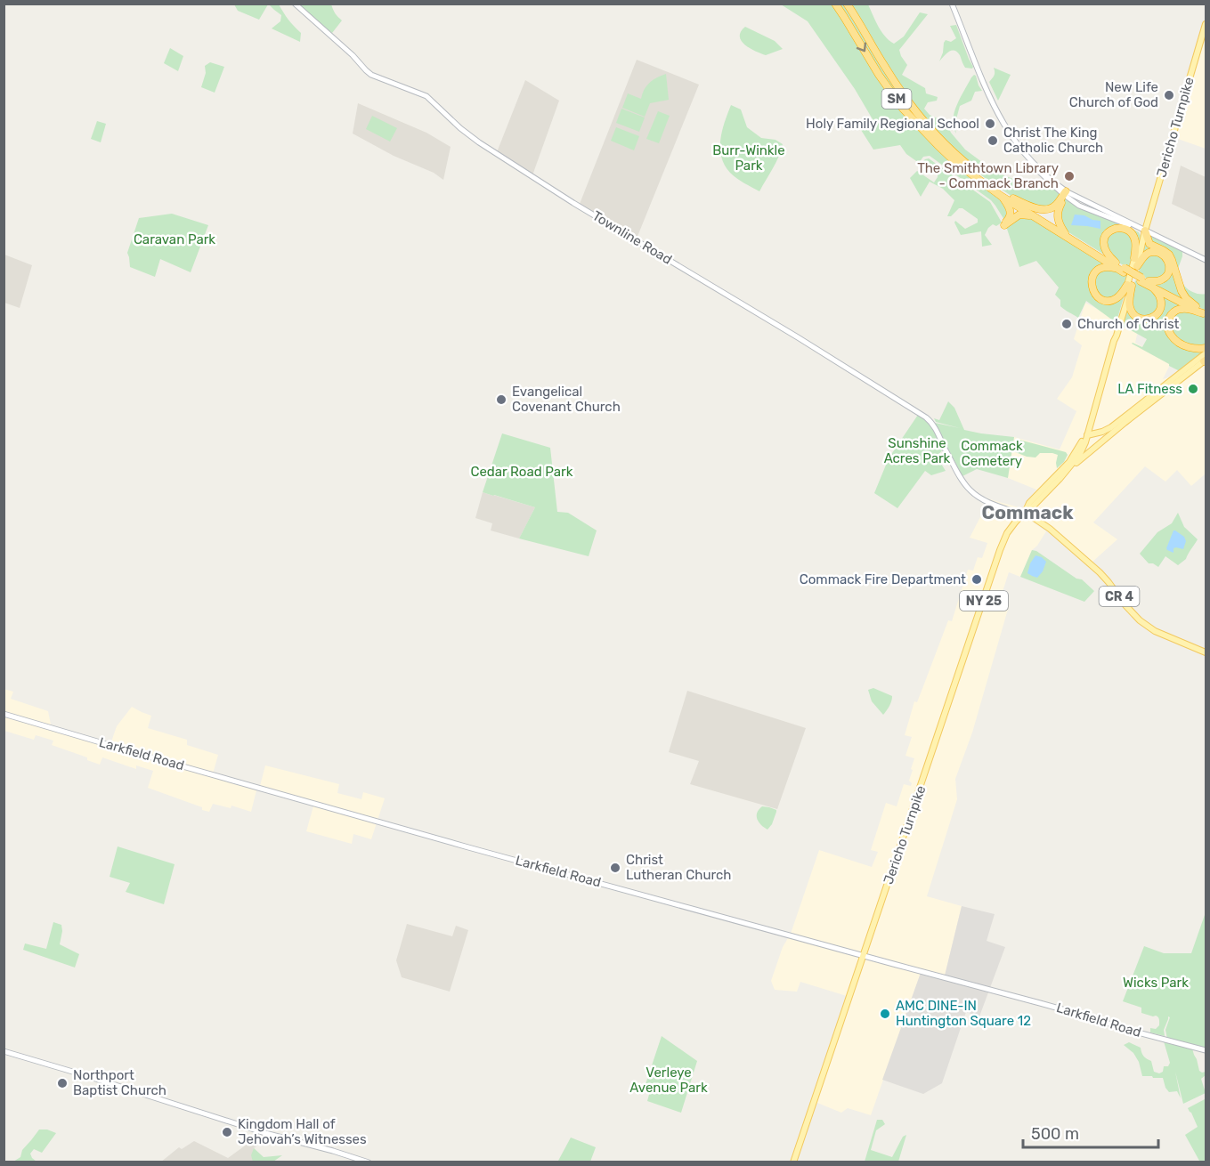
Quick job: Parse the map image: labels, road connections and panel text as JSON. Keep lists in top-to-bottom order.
{
  "streets": {
    "highway": ["SM"],
    "main road": [
      "Jericho Turnpike",
      "Townline Road",
      "CR 4",
      "NY 25",
      "Larkfield Road"
    ]
  },
  "crossings": [
    ["Jericho Turnpike", "Townline Road"],
    ["Jericho Turnpike", "CR 4"],
    ["Jericho Turnpike", "Larkfield Road"],
    ["Townline Road", "CR 4"]
  ],
  "districts": ["Commack"],
  "parks": [
    "Burr-Winkle Park",
    "Caravan Park",
    "Sunshine Acres Park",
    "Commack Cemetery",
    "Cedar Road Park",
    "Wicks Park",
    "Verleye Avenue Park"
  ],
  "places": [
    "New Life Church of God",
    "Holy Family Regional School",
    "Christ The King Catholic Church",
    "The Smithtown Library - Commack Branch",
    "Church of Christ",
    "LA Fitness",
    "Evangelical Covenant Church",
    "Commack Fire Department",
    "Christ Lutheran Church",
    "AMC DINE-IN Huntington Square 12",
    "Northport Baptist Church",
    "Kingdom Hall of Jehovah’s Witnesses"
  ],
  "scale_bar": "500 m"
}
